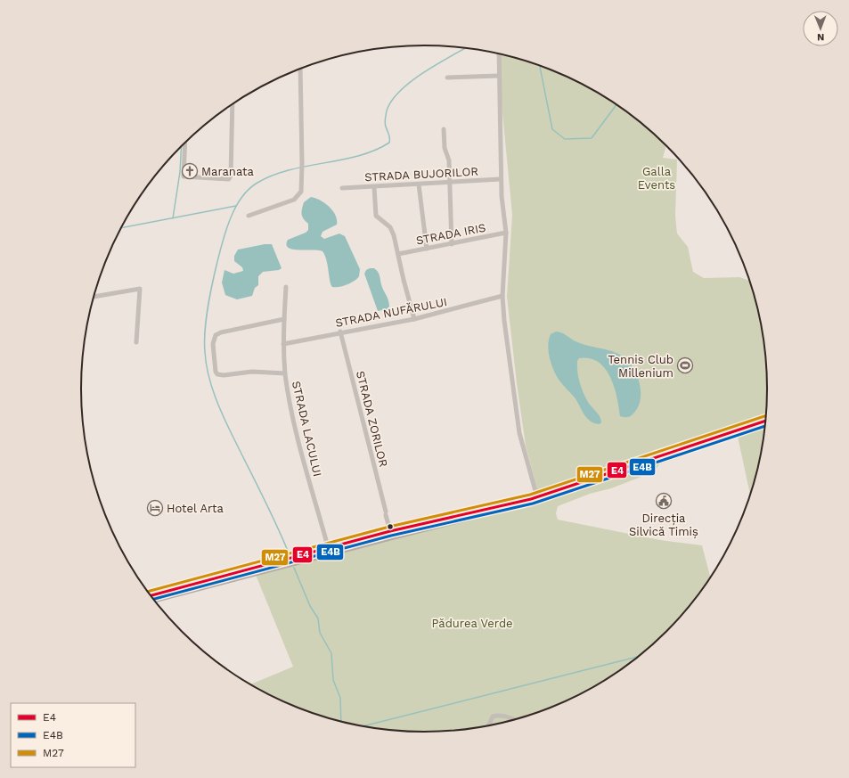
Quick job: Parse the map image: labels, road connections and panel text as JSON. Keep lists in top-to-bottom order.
{
  "streets": {
    "street": [
      "STRADA BUJORILOR",
      "STRADA IRIS",
      "STRADA NUFĂRULUI",
      "STRADA ZORILOR",
      "STRADA LACULUI"
    ]
  },
  "crossings": [
    ["STRADA NUFĂRULUI", "STRADA ZORILOR"],
    ["STRADA NUFĂRULUI", "STRADA LACULUI"]
  ],
  "parks": ["Galla Events", "Pădurea Verde"],
  "places": {
    "church": ["Maranata"],
    "sports": ["Tennis Club Millenium"],
    "public building": ["Direcția Silvică Timiș"],
    "hotel": ["Hotel Arta"]
  },
  "lines": ["transit line M27", "transit line E4", "transit line E4B"],
  "legend": ["E4", "E4B", "M27"],
  "north": "bottom"
}
